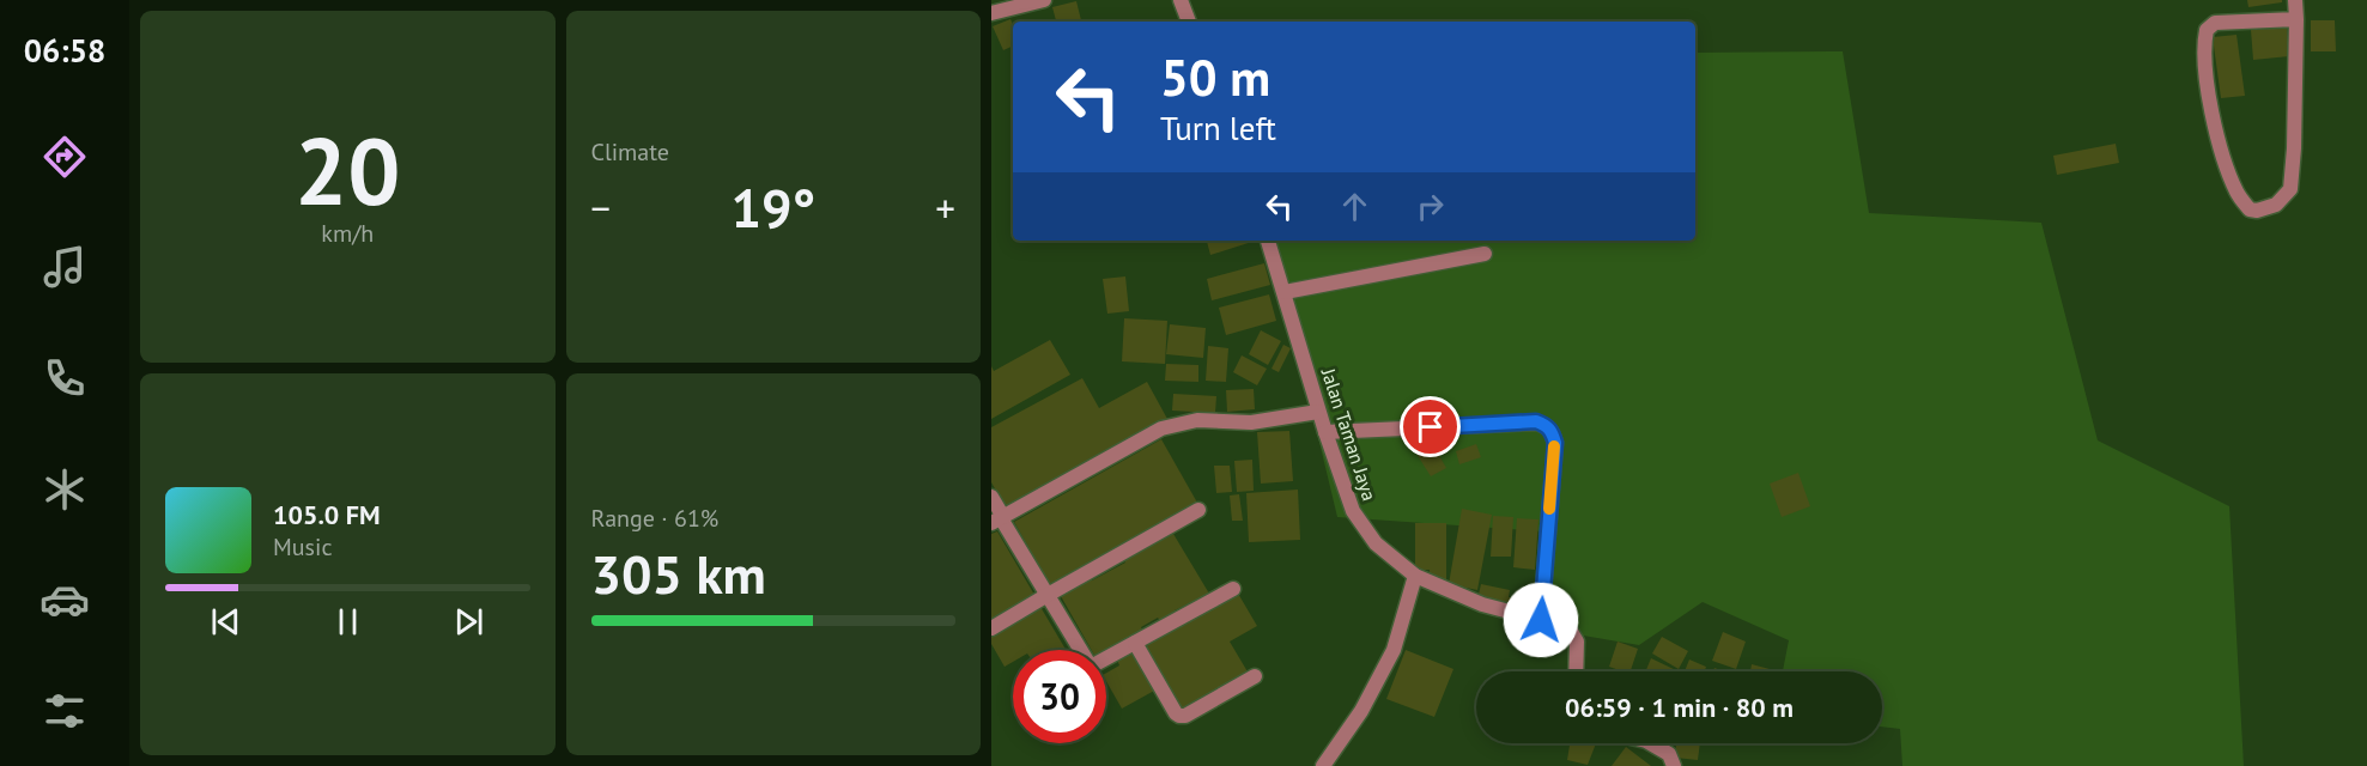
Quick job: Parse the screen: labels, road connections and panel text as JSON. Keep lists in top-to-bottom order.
{
  "streets": {
    "street": ["Jalan Taman Jaya"]
  },
  "page": {
    "tabs": "06:58",
    "tile": [
      ["20", "km/h"],
      "Climate",
      ["Range · 61%", "305 km"]
    ],
    "turn": ["50 m", "Turn left"],
    "heat": ["−", "19°", "+"],
    "song": ["105.0 FM", "Music"],
    "limit": "30",
    "trip": "06:59 · 1 min · 80 m"
  }
}
